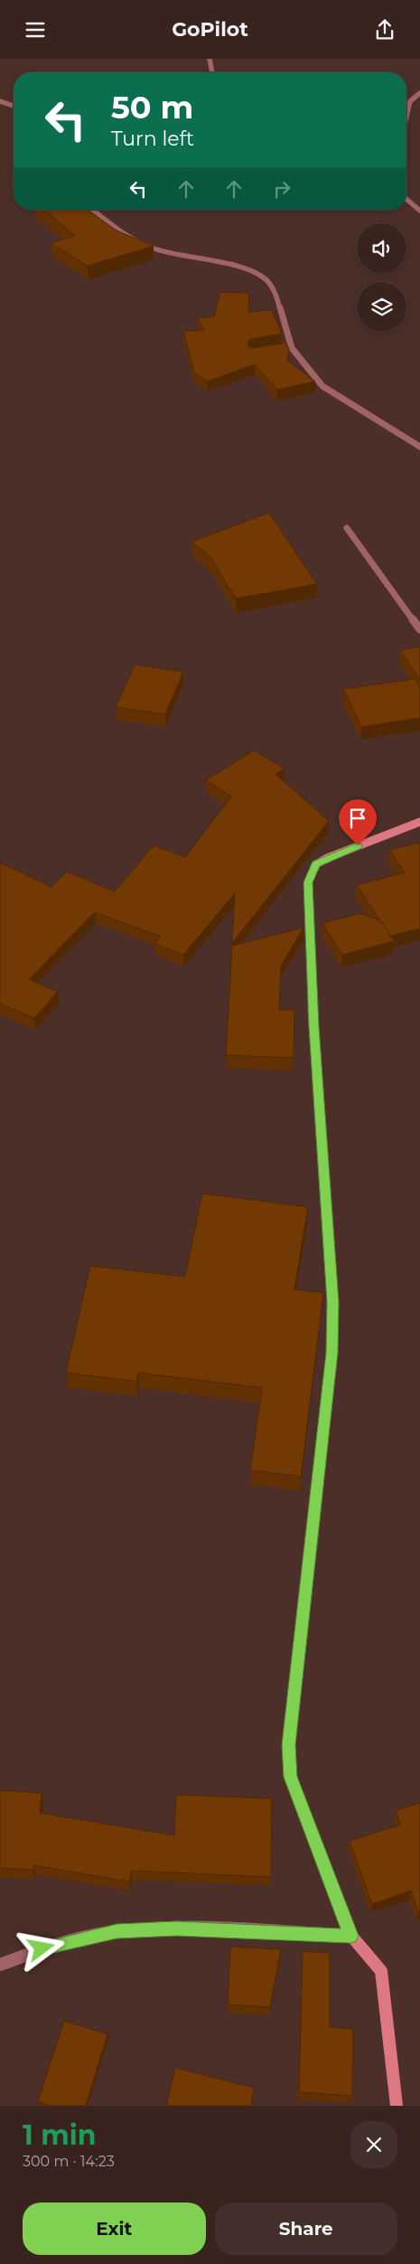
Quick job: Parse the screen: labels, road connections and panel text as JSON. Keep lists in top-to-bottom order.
{
  "page": {
    "header": "GoPilot",
    "turn": ["50 m", "Turn left"],
    "heading": ["1 min", "300 m · 14:23"],
    "buttons": ["Exit", "Share"]
  }
}
